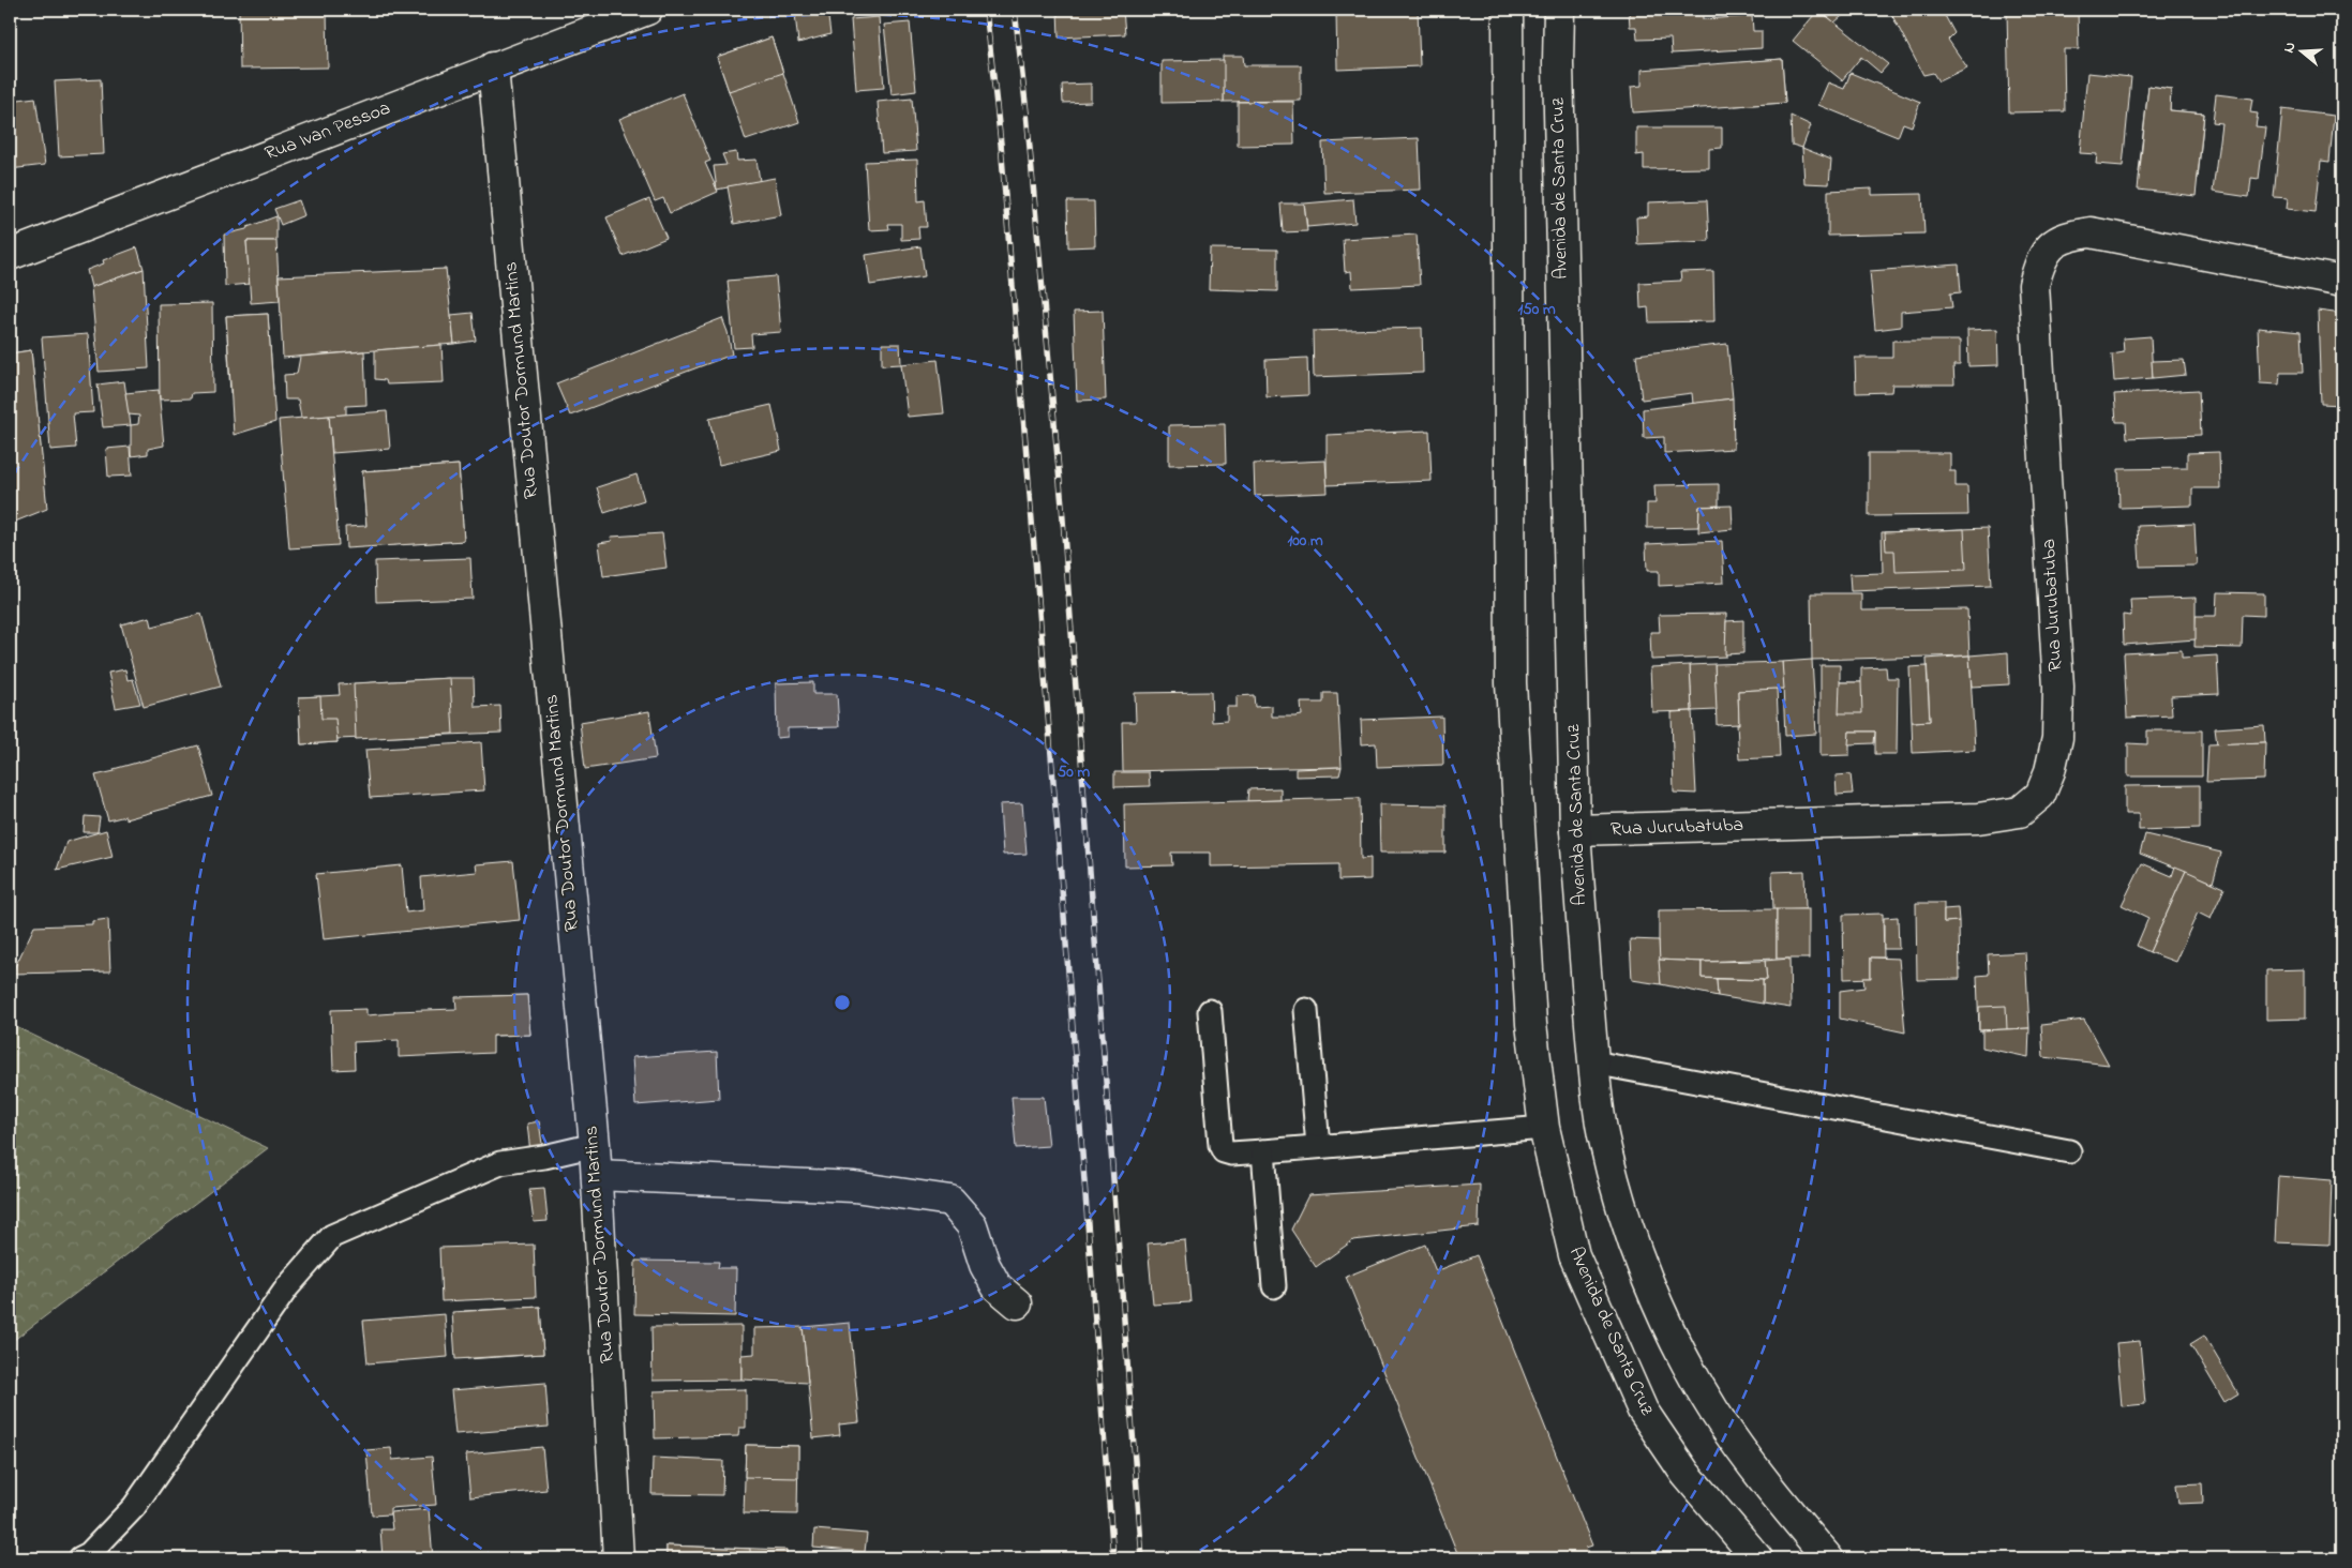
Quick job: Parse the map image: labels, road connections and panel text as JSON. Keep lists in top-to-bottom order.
{
  "streets": {
    "street": [
      "Rua Ivan Pessoa",
      "Avenida de Santa Cruz",
      "Rua Doutor Dormund Martins",
      "Rua Jurubatuba"
    ]
  },
  "crossings": [
    ["Rua Ivan Pessoa", "Rua Doutor Dormund Martins"],
    ["Avenida de Santa Cruz", "Rua Jurubatuba"]
  ],
  "north": "left",
  "rings": ["150 m", "100 m", "50 m"]
}
